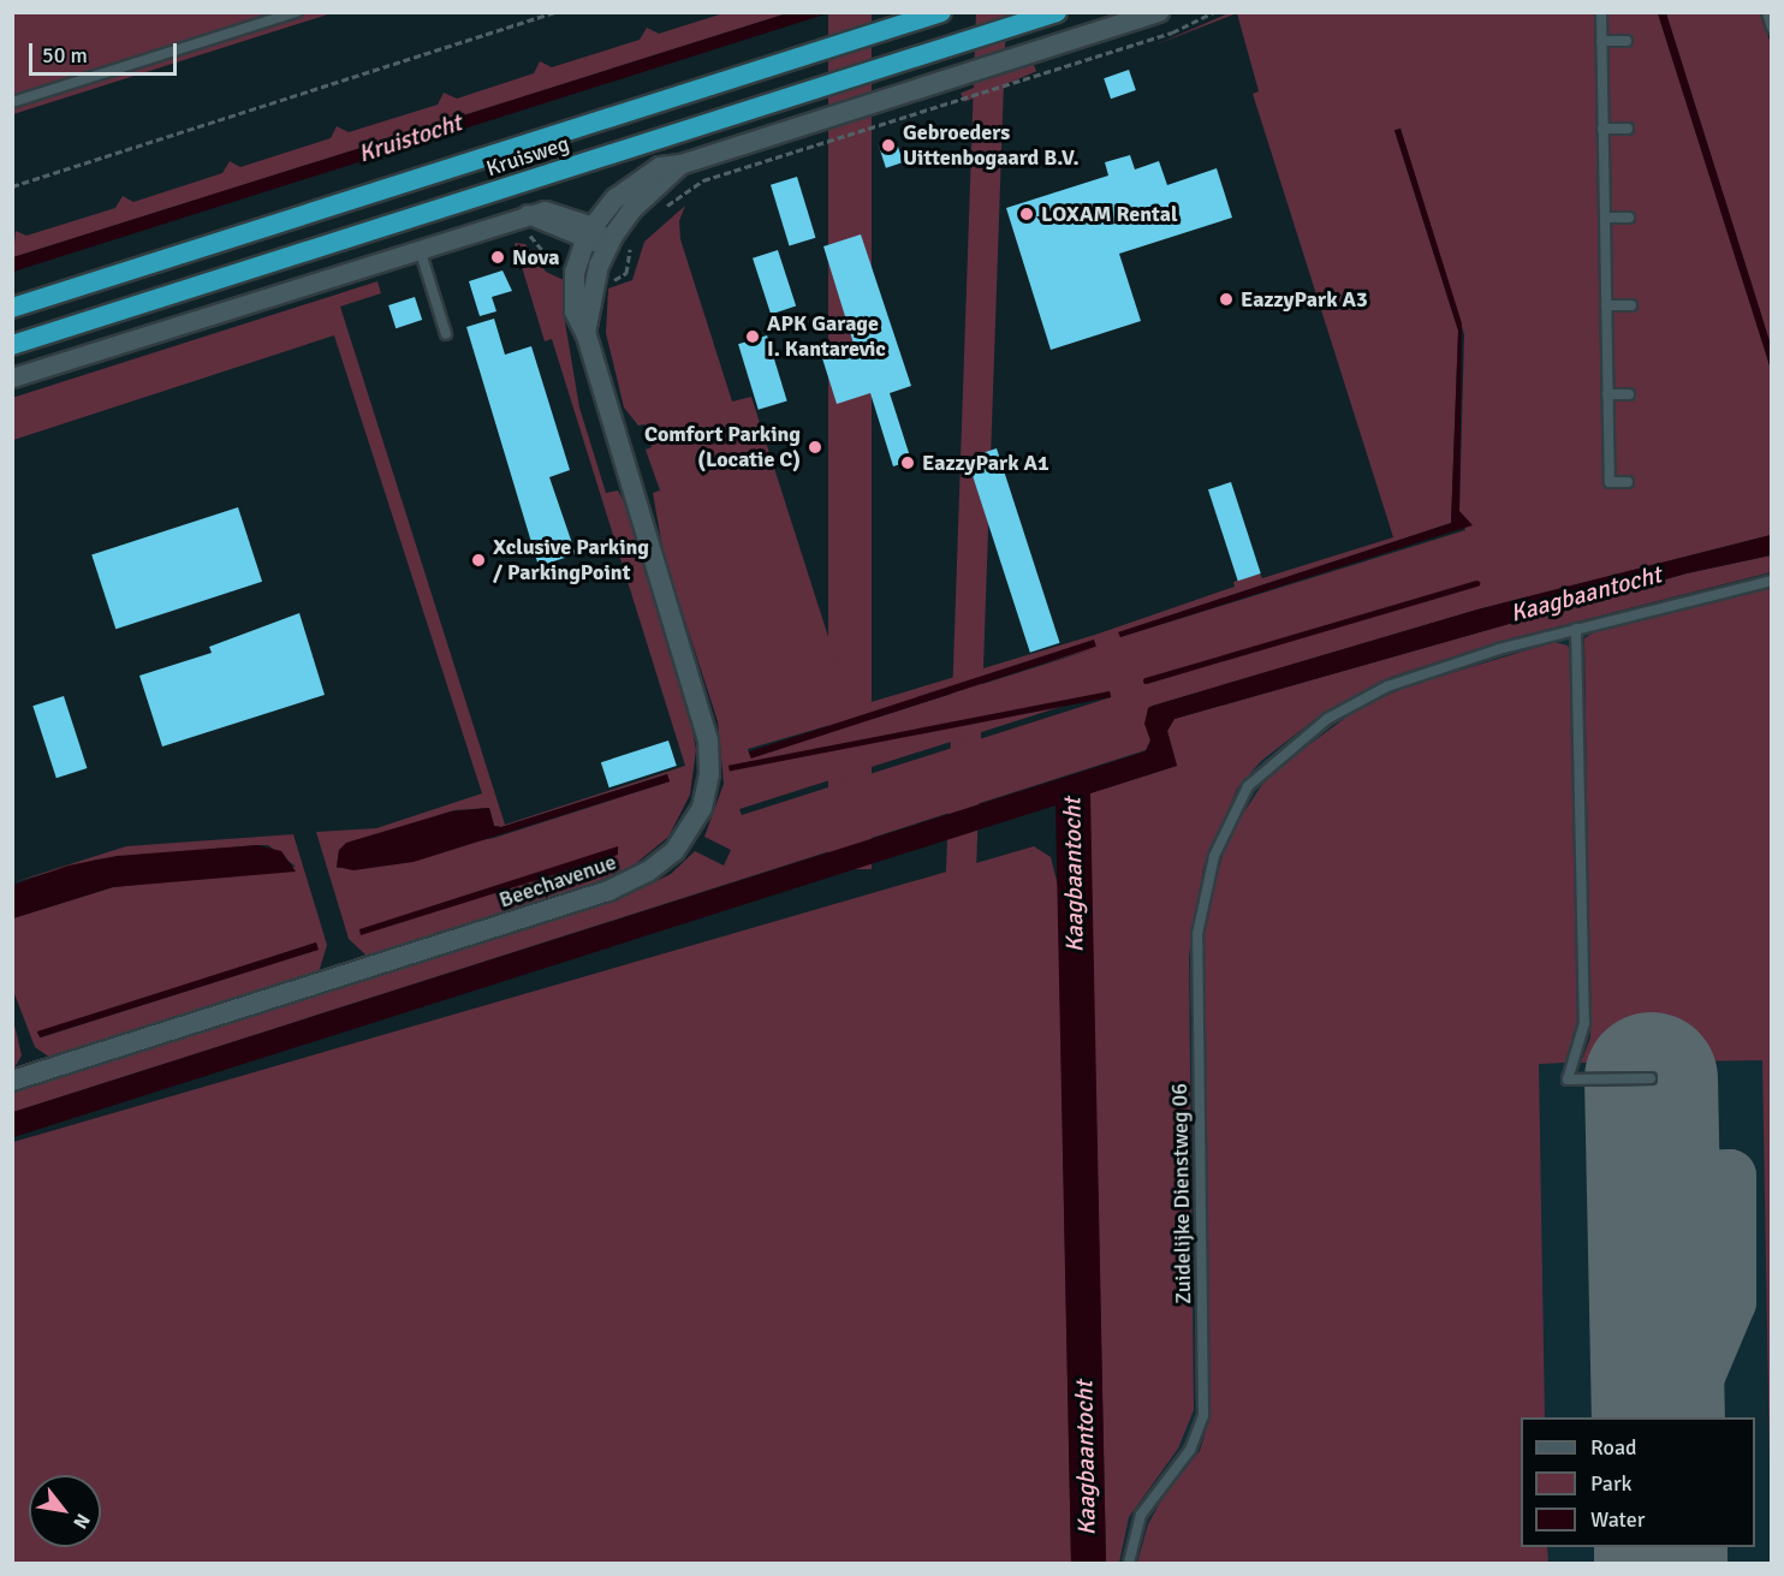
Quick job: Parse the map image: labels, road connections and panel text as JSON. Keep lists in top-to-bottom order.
{
  "streets": {
    "highway": ["Kruisweg"],
    "street": ["Beechavenue"],
    "lane": ["Zuidelijke Dienstweg 06"]
  },
  "water": ["Kruistocht", "Kaagbaantocht"],
  "places": [
    "Gebroeders Uittenbogaard B.V.",
    "LOXAM Rental",
    "Nova",
    "EazzyPark A3",
    "APK Garage I. Kantarevic",
    "Comfort Parking (Locatie C)",
    "EazzyPark A1",
    "Xclusive Parking / ParkingPoint"
  ],
  "legend": ["Road", "Park", "Water"],
  "scale_bar": "50 m",
  "north": "bottom right"
}
